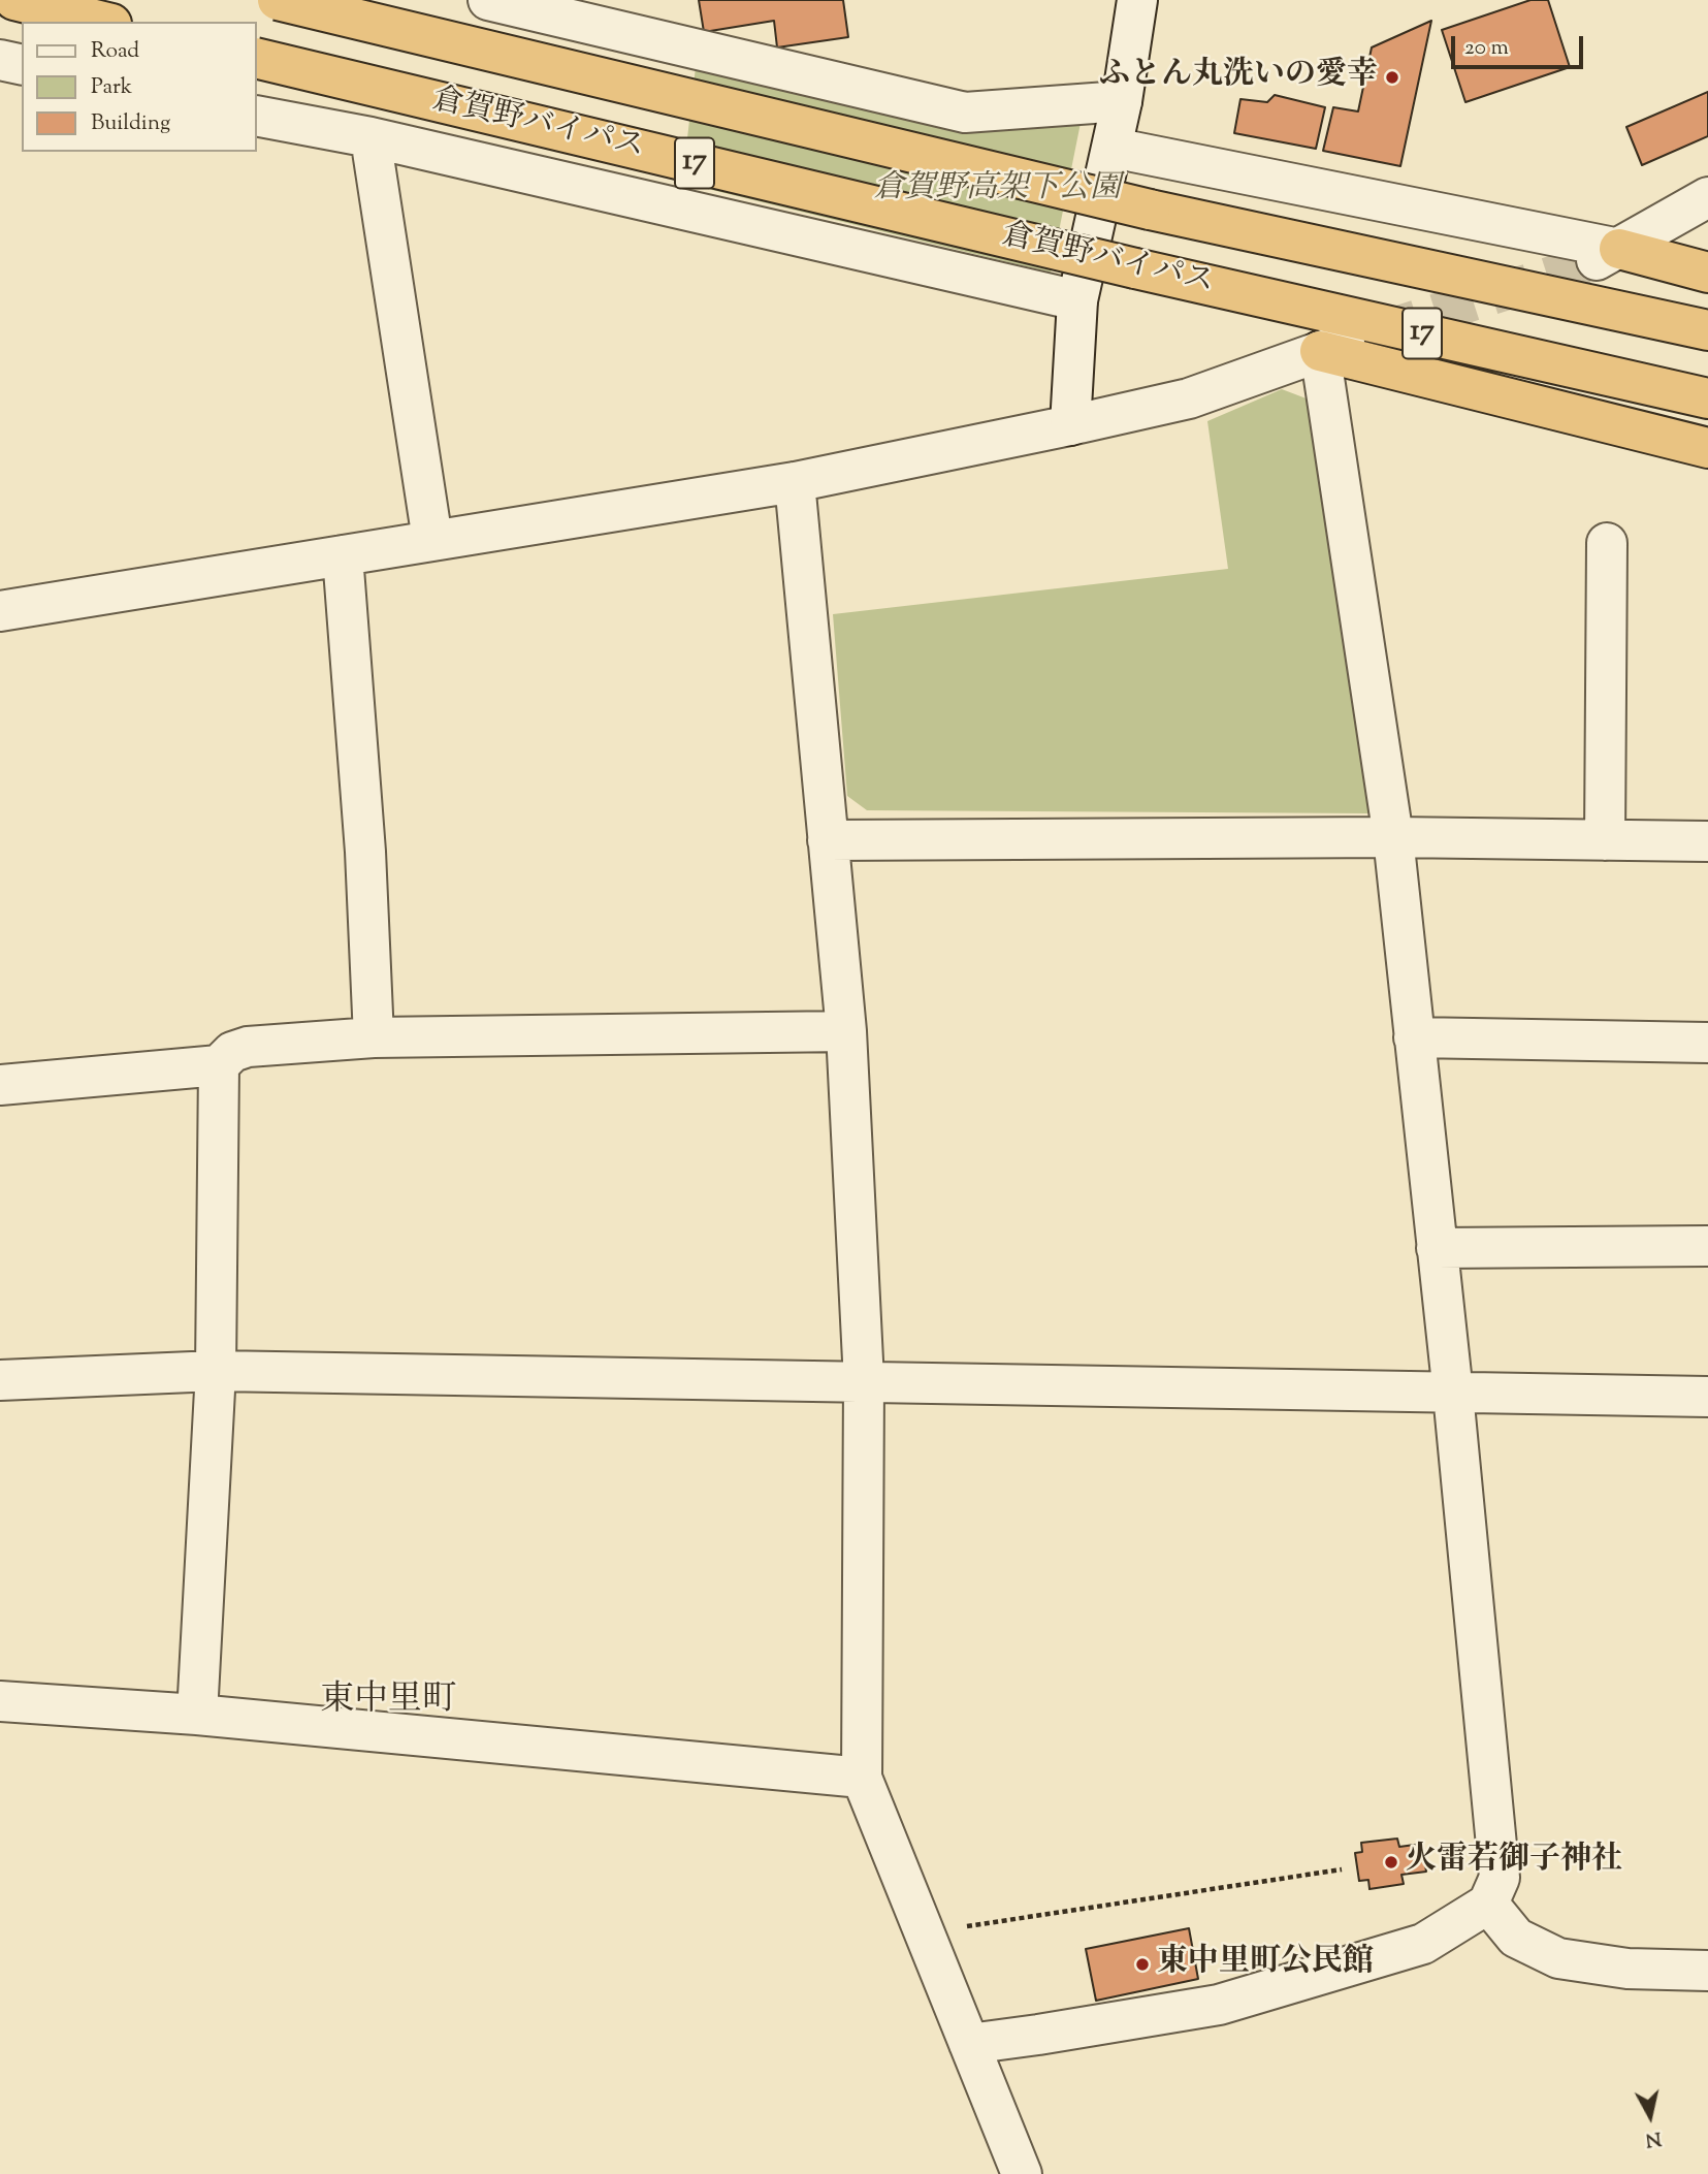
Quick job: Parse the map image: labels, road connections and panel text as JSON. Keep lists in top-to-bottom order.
{
  "streets": {
    "highway": ["倉賀野バイパス", "17"]
  },
  "districts": ["東中里町"],
  "parks": ["倉賀野高架下公園"],
  "places": ["ふとん丸洗いの愛幸", "火雷若御子神社", "東中里町公民館"],
  "legend": ["Road", "Park", "Building"],
  "scale_bar": "20 m",
  "north": "bottom"
}
